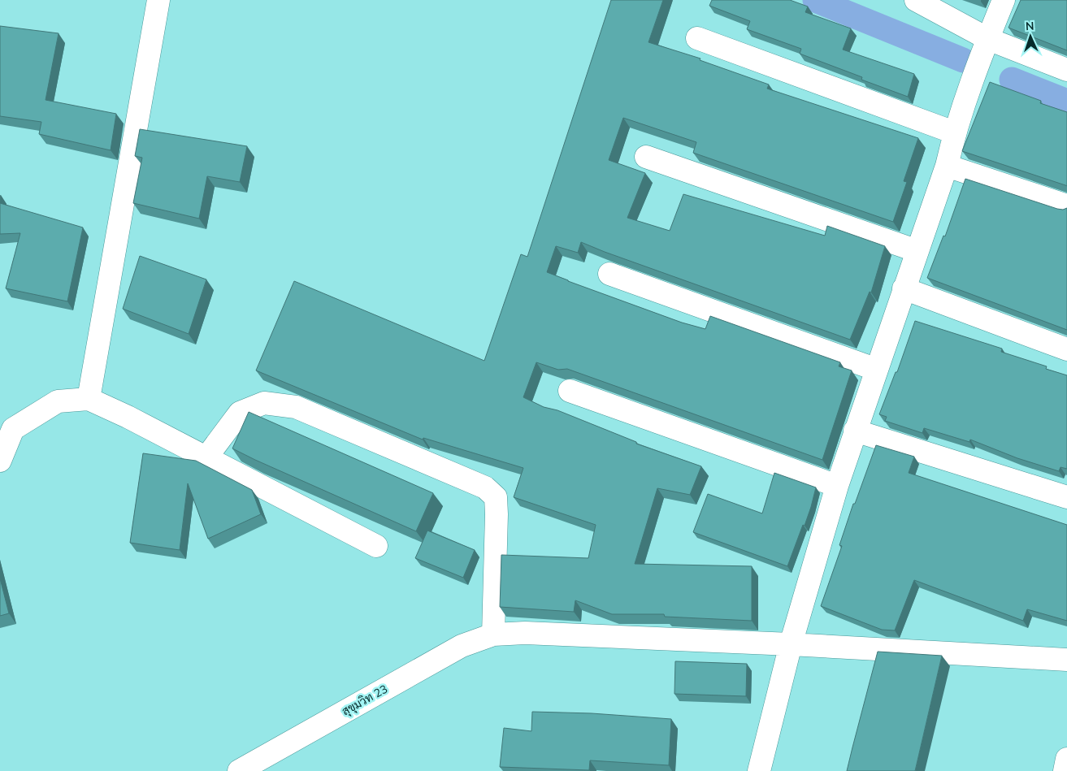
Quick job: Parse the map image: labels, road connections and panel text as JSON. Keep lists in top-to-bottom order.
{
  "streets": {
    "street": ["สุขุมวิท 23"]
  },
  "north": "top"
}
